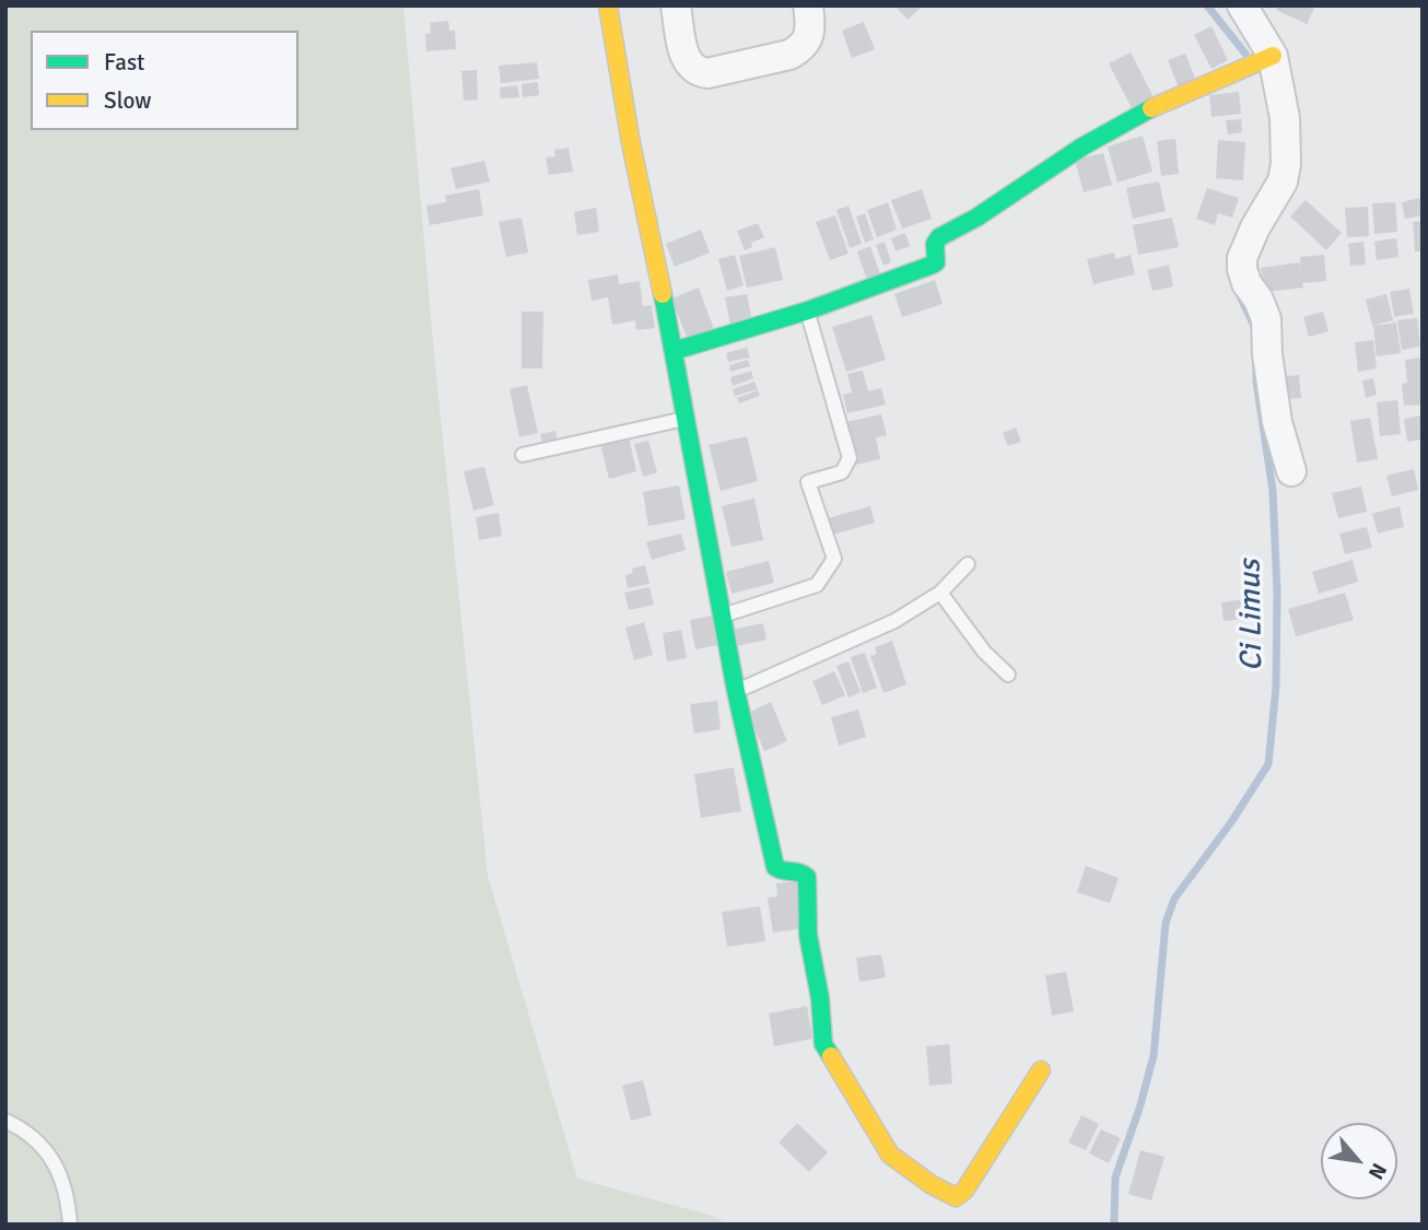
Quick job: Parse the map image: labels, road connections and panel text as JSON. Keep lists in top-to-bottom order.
{
  "water": ["Ci Limus"],
  "legend": ["Fast", "Slow"],
  "north": "bottom right"
}
